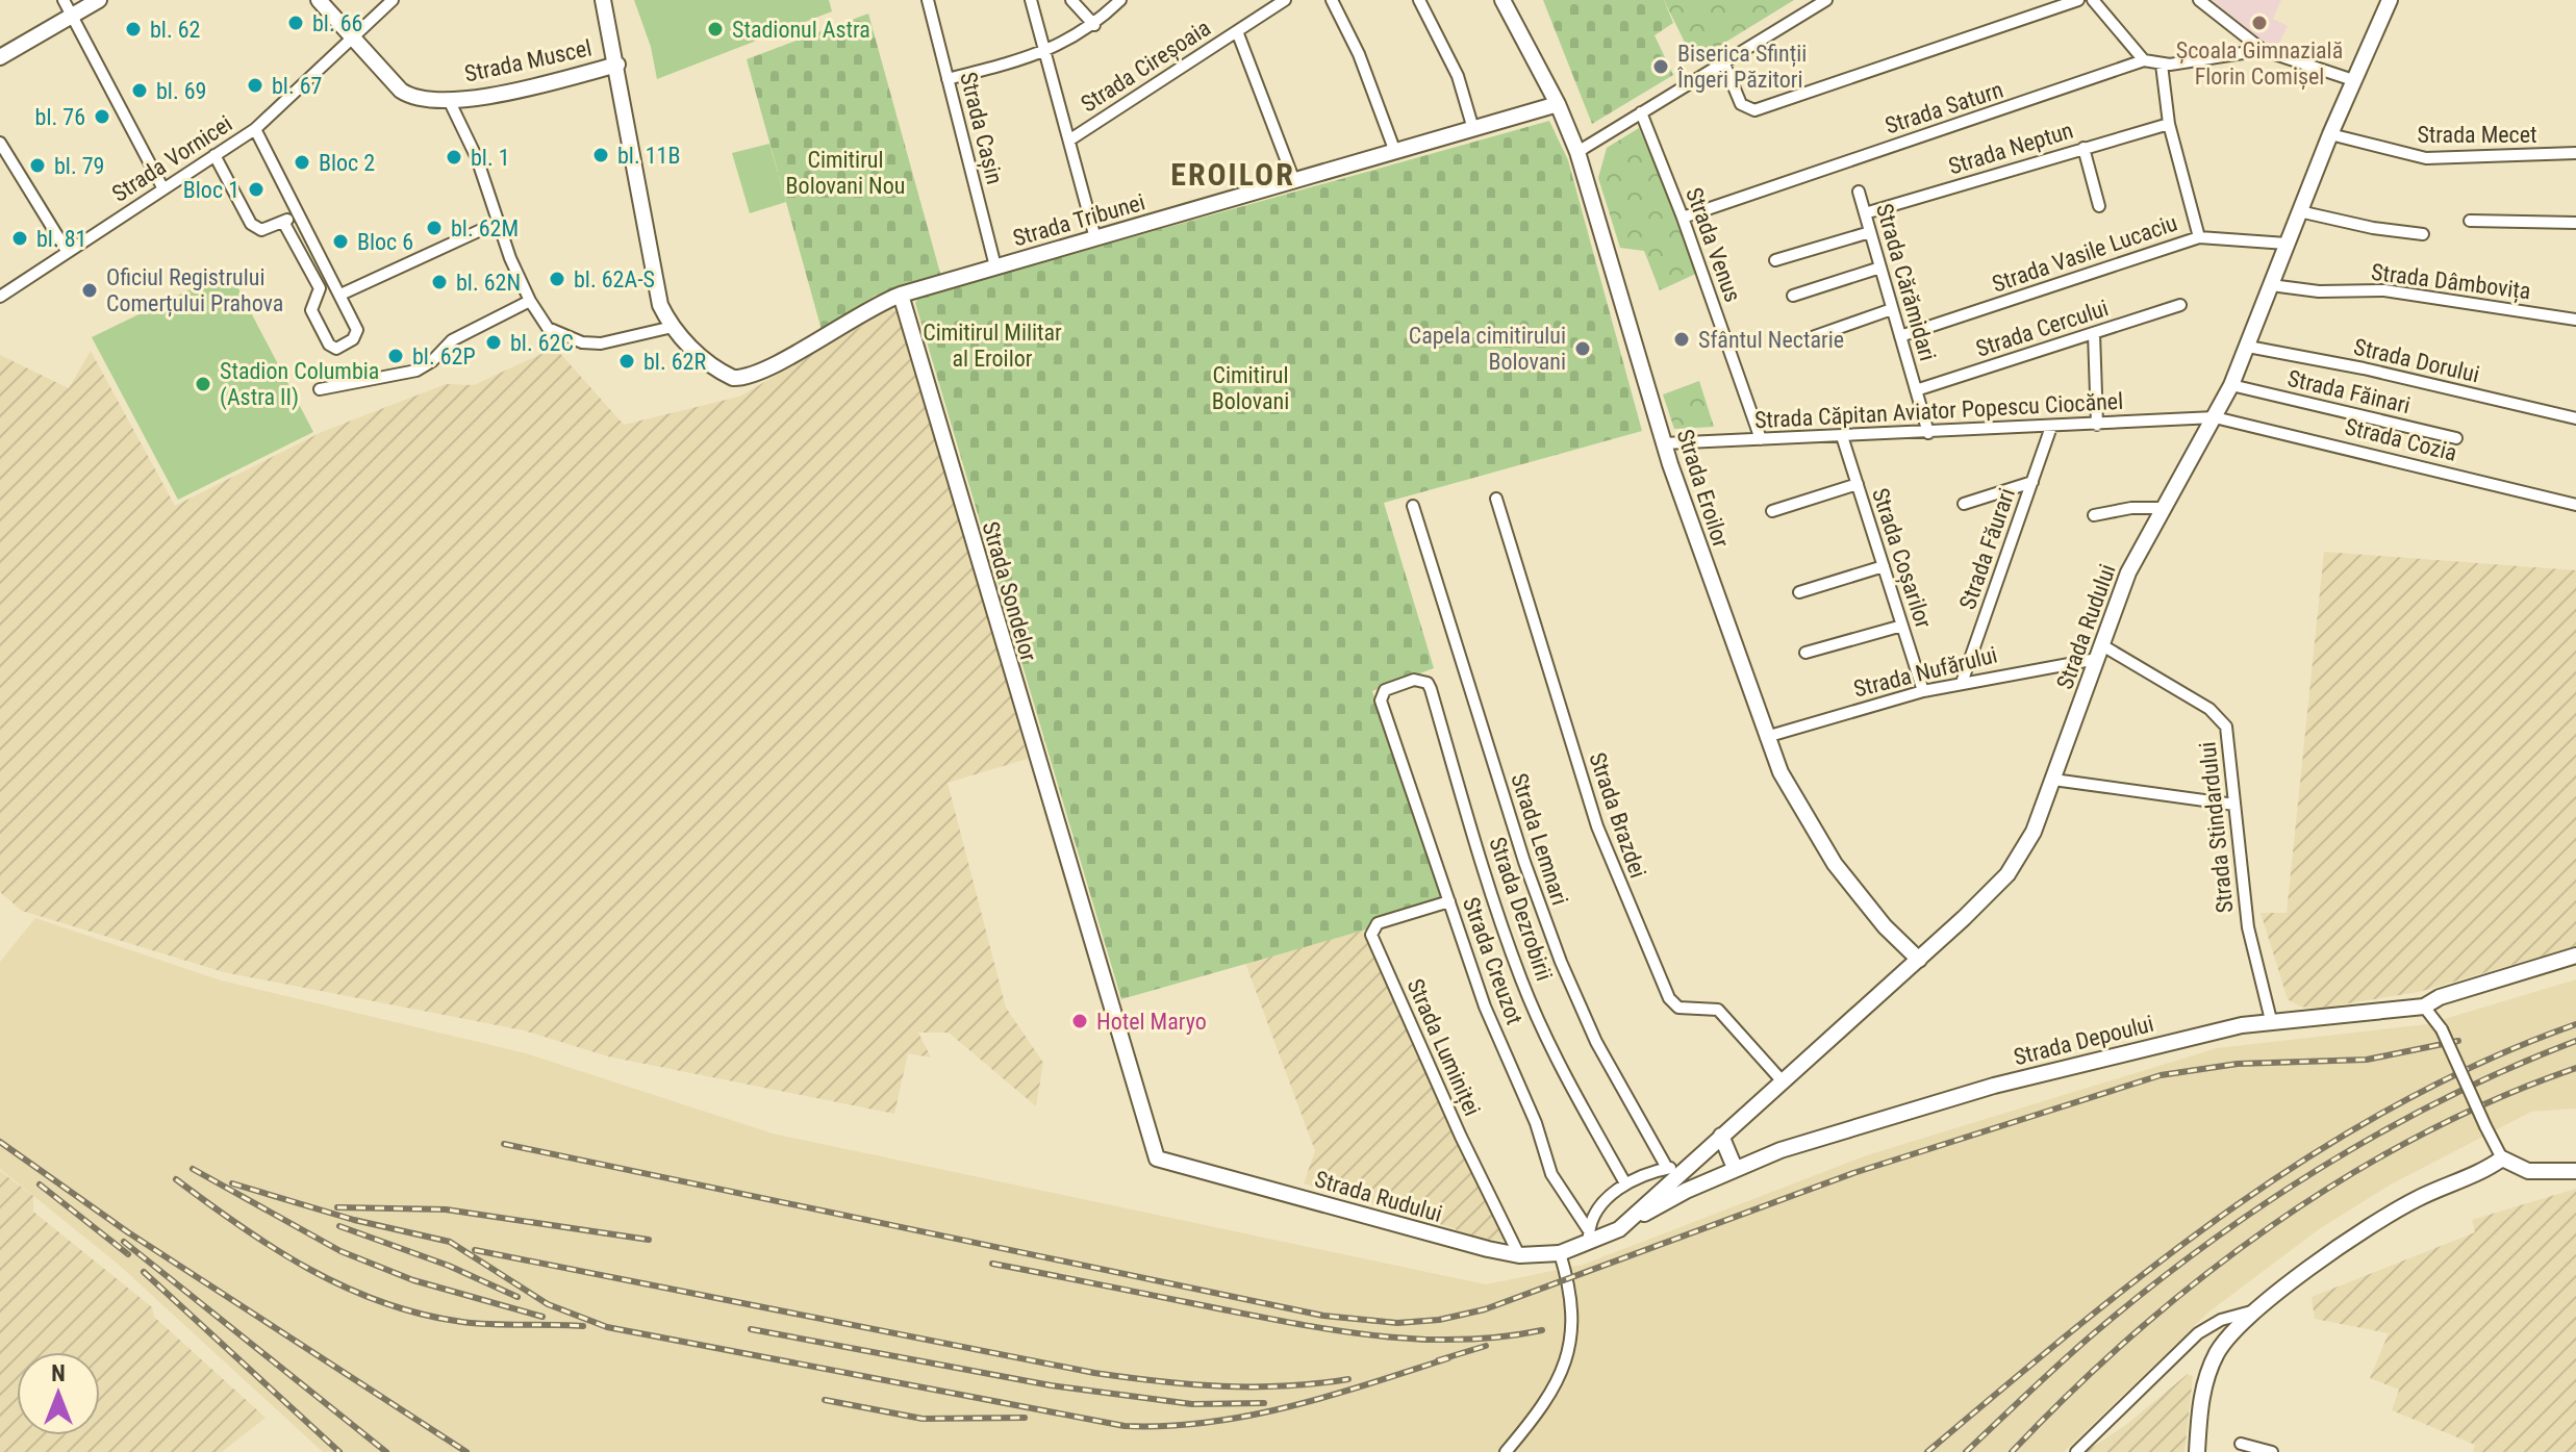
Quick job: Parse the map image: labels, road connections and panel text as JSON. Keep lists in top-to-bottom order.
{
  "streets": {
    "street": [
      "Strada Muscel",
      "Strada Cireșoaia",
      "Strada Saturn",
      "Strada Cașin",
      "Strada Mecet",
      "Strada Neptun",
      "Strada Vornicei",
      "Strada Tribunei",
      "Strada Venus",
      "Strada Vasile Lucaciu",
      "Strada Dâmbovița",
      "Strada Cărămidari",
      "Strada Cercului",
      "Strada Dorului",
      "Strada Făinari",
      "Strada Căpitan Aviator Popescu Ciocănel",
      "Strada Cozia",
      "Strada Eroilor",
      "Strada Făurari",
      "Strada Coșarilor",
      "Strada Sondelor",
      "Strada Rudului",
      "Strada Nufărului",
      "Strada Brazdei",
      "Strada Stindardului",
      "Strada Lemnari",
      "Strada Dezrobirii",
      "Strada Creuzot",
      "Strada Depoului",
      "Strada Luminiței"
    ]
  },
  "crossings": [
    ["Strada Muscel", "Strada Vornicei"],
    ["Strada Saturn", "Strada Venus"],
    ["Strada Cașin", "Strada Tribunei"],
    ["Strada Mecet", "Strada Rudului"],
    ["Strada Neptun", "Strada Cărămidari"],
    ["Strada Tribunei", "Strada Eroilor"],
    ["Strada Tribunei", "Strada Sondelor"],
    ["Strada Venus", "Strada Căpitan Aviator Popescu Ciocănel"],
    ["Strada Vasile Lucaciu", "Strada Cărămidari"],
    ["Strada Vasile Lucaciu", "Strada Rudului"],
    ["Strada Dâmbovița", "Strada Rudului"],
    ["Strada Cărămidari", "Strada Cercului"],
    ["Strada Cărămidari", "Strada Căpitan Aviator Popescu Ciocănel"],
    ["Strada Dorului", "Strada Rudului"],
    ["Strada Făinari", "Strada Rudului"],
    ["Strada Căpitan Aviator Popescu Ciocănel", "Strada Cozia"],
    ["Strada Căpitan Aviator Popescu Ciocănel", "Strada Eroilor"],
    ["Strada Căpitan Aviator Popescu Ciocănel", "Strada Făurari"],
    ["Strada Căpitan Aviator Popescu Ciocănel", "Strada Coșarilor"],
    ["Strada Căpitan Aviator Popescu Ciocănel", "Strada Rudului"],
    ["Strada Cozia", "Strada Rudului"],
    ["Strada Eroilor", "Strada Rudului"],
    ["Strada Eroilor", "Strada Nufărului"],
    ["Strada Făurari", "Strada Nufărului"],
    ["Strada Coșarilor", "Strada Nufărului"],
    ["Strada Sondelor", "Strada Rudului"],
    ["Strada Rudului", "Strada Nufărului"],
    ["Strada Rudului", "Strada Brazdei"],
    ["Strada Rudului", "Strada Stindardului"],
    ["Strada Rudului", "Strada Creuzot"],
    ["Strada Rudului", "Strada Depoului"],
    ["Strada Rudului", "Strada Luminiței"],
    ["Strada Nufărului", "Strada Stindardului"],
    ["Strada Stindardului", "Strada Depoului"],
    ["Strada Dezrobirii", "Strada Creuzot"],
    ["Strada Creuzot", "Strada Luminiței"]
  ],
  "districts": ["EROILOR"],
  "parks": ["Cimitirul Bolovani Nou", "Cimitirul Militar al Eroilor", "Cimitirul Bolovani"],
  "places": [
    "bl. 66",
    "Școala Gimnazială Florin Comișel",
    "bl. 62",
    "Stadionul Astra",
    "Biserica Sfinții Îngeri Păzitori",
    "bl. 67",
    "bl. 69",
    "bl. 76",
    "bl. 11B",
    "bl. 1",
    "Bloc 2",
    "bl. 79",
    "Bloc 1",
    "bl. 62M",
    "bl. 81",
    "Bloc 6",
    "bl. 62A-S",
    "bl. 62N",
    "Oficiul Registrului Comerțului Prahova",
    "Sfântul Nectarie",
    "bl. 62C",
    "Capela cimitirului Bolovani",
    "bl. 62P",
    "bl. 62R",
    "Stadion Columbia (Astra II)",
    "Hotel Maryo"
  ],
  "north": "top"
}
